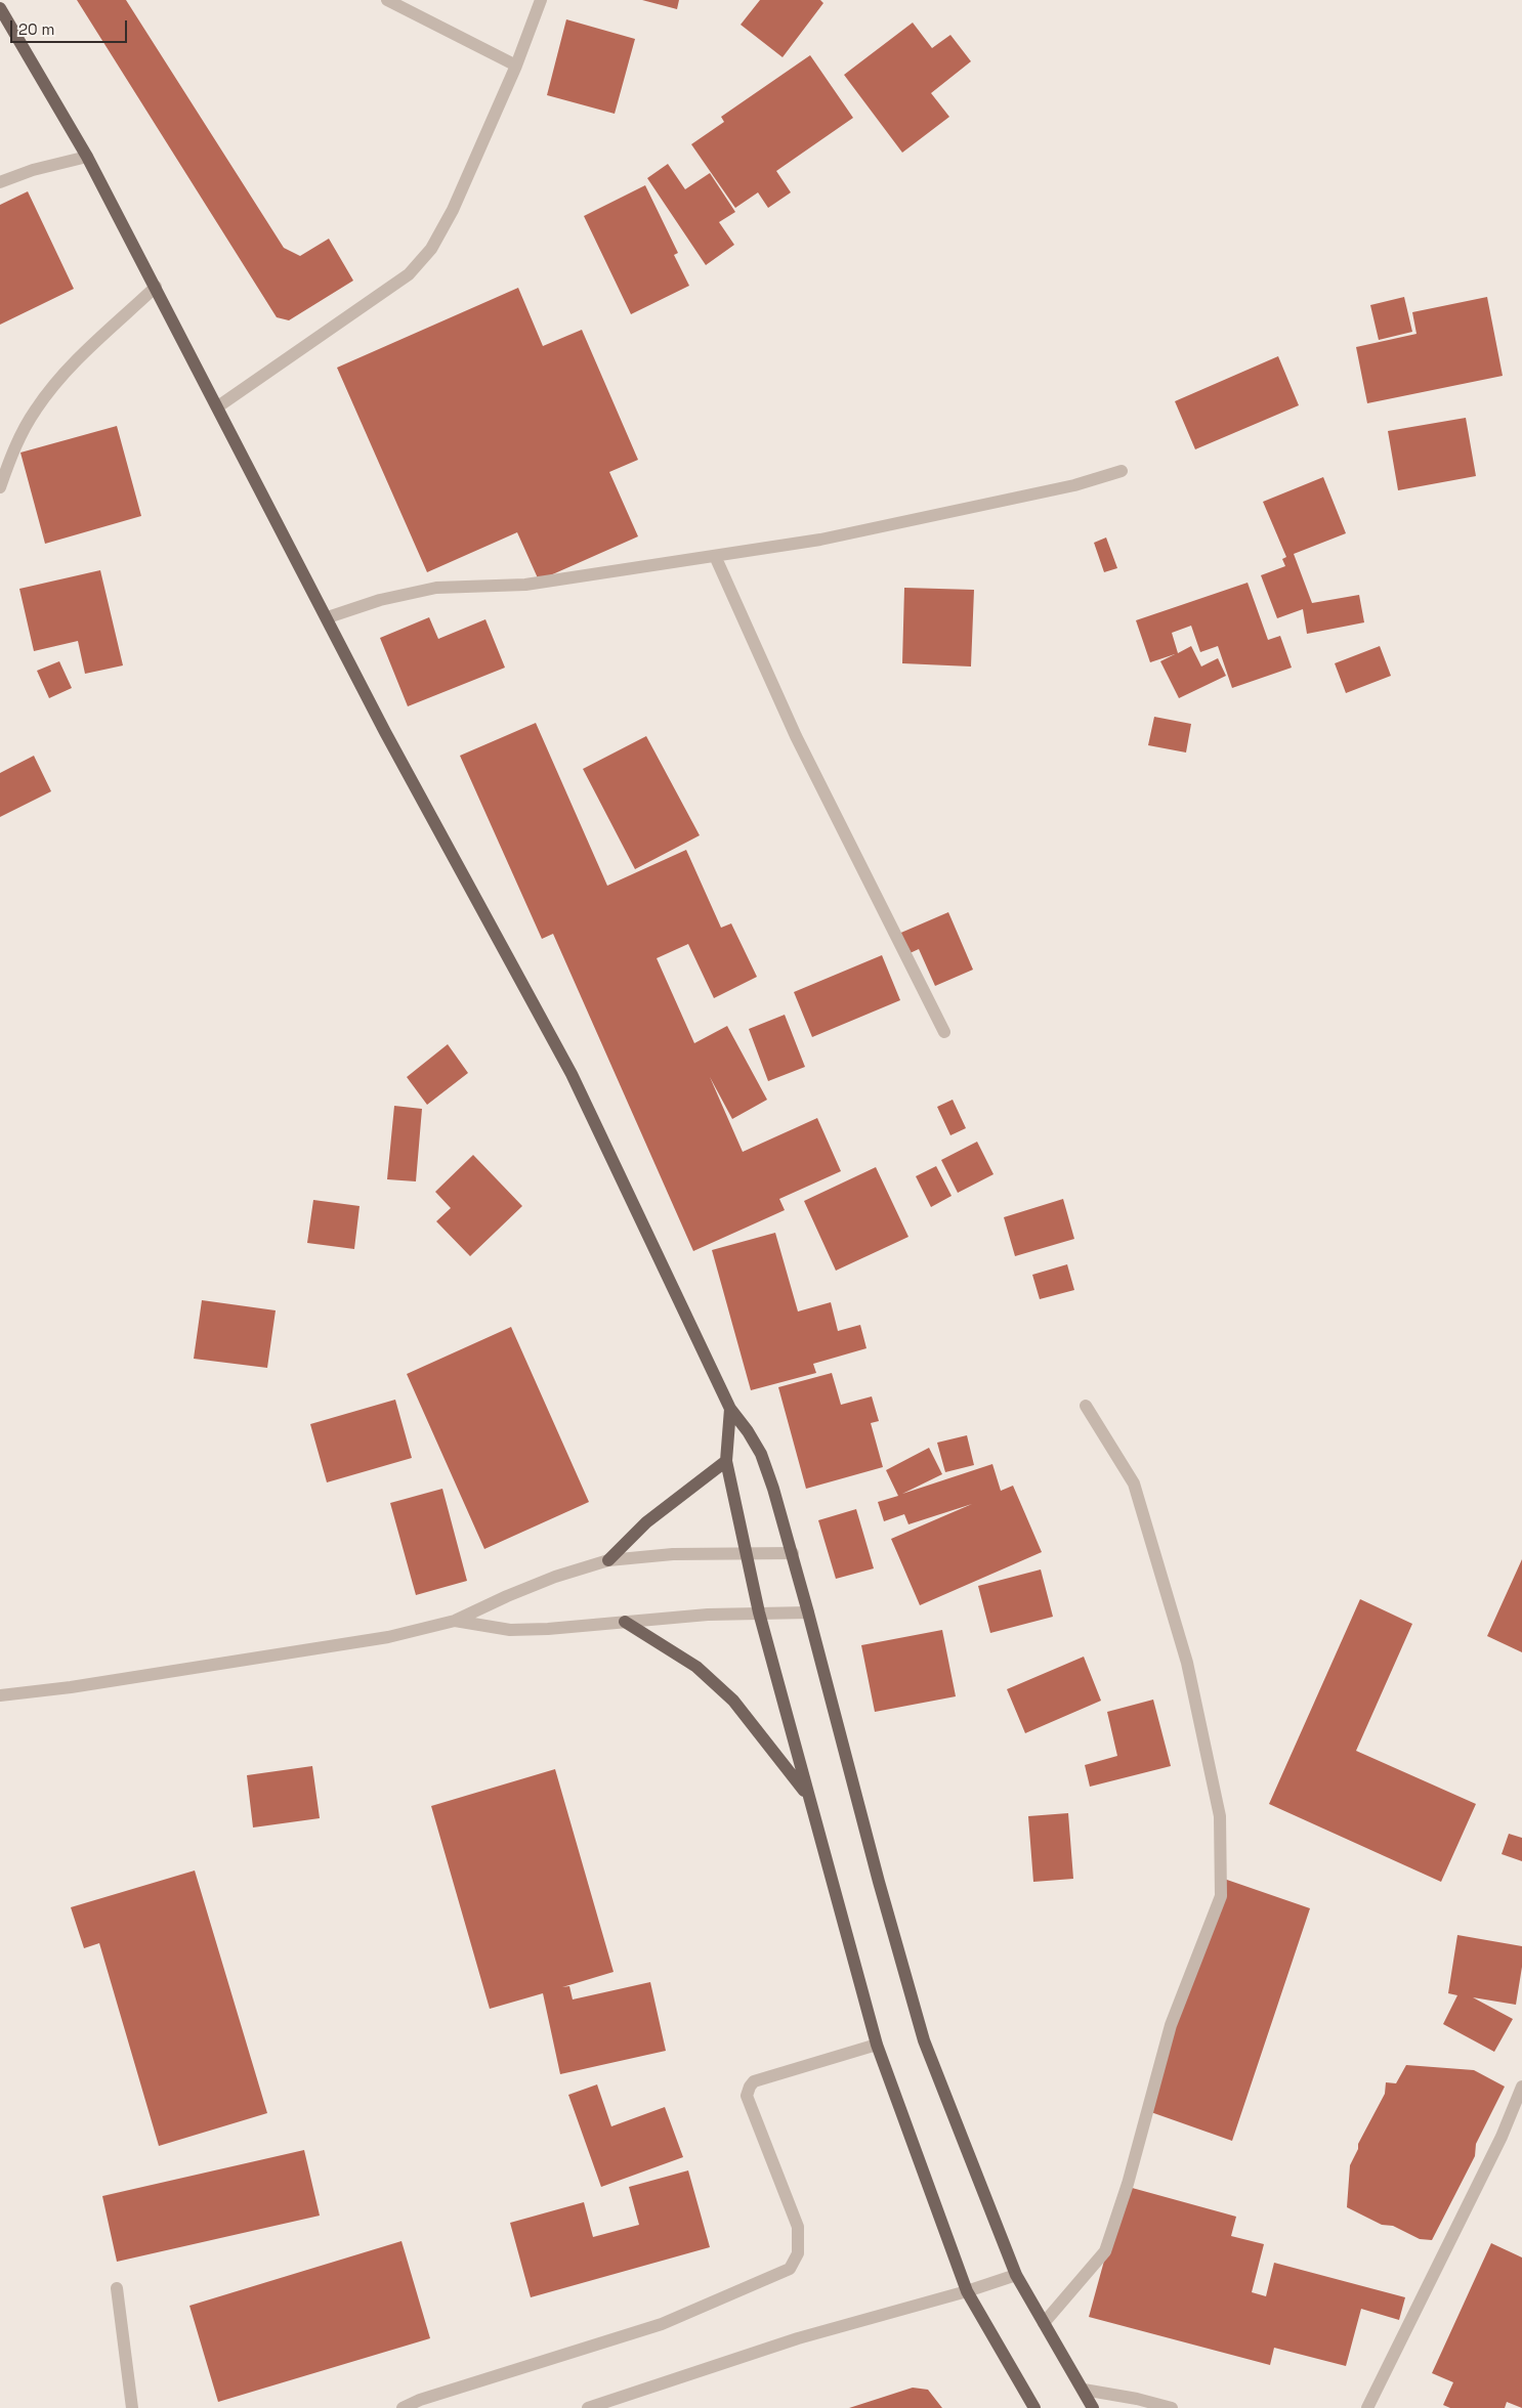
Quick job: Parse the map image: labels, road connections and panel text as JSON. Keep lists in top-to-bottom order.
{
  "scale_bar": "20 m"
}
